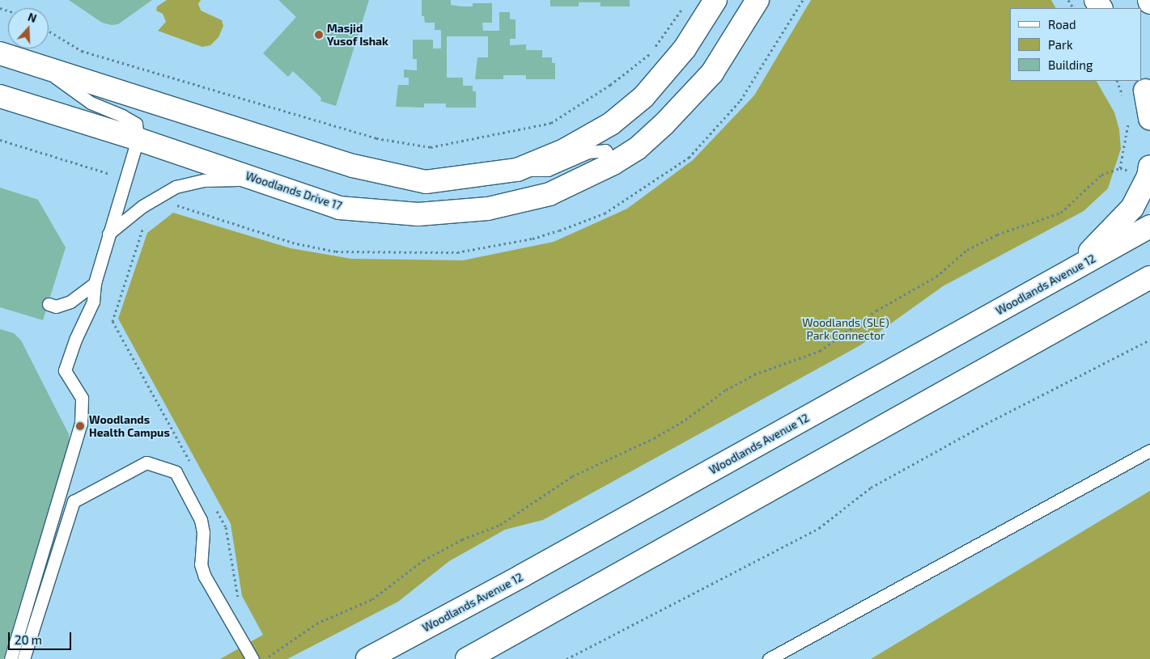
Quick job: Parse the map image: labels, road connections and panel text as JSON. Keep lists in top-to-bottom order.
{
  "streets": {
    "main road": ["Woodlands Drive 17", "Woodlands Avenue 12"]
  },
  "parks": ["Woodlands (SLE) Park Connector"],
  "places": ["Masjid Yusof Ishak", "Woodlands Health Campus"],
  "legend": ["Road", "Park", "Building"],
  "scale_bar": "20 m",
  "north": "top"
}
